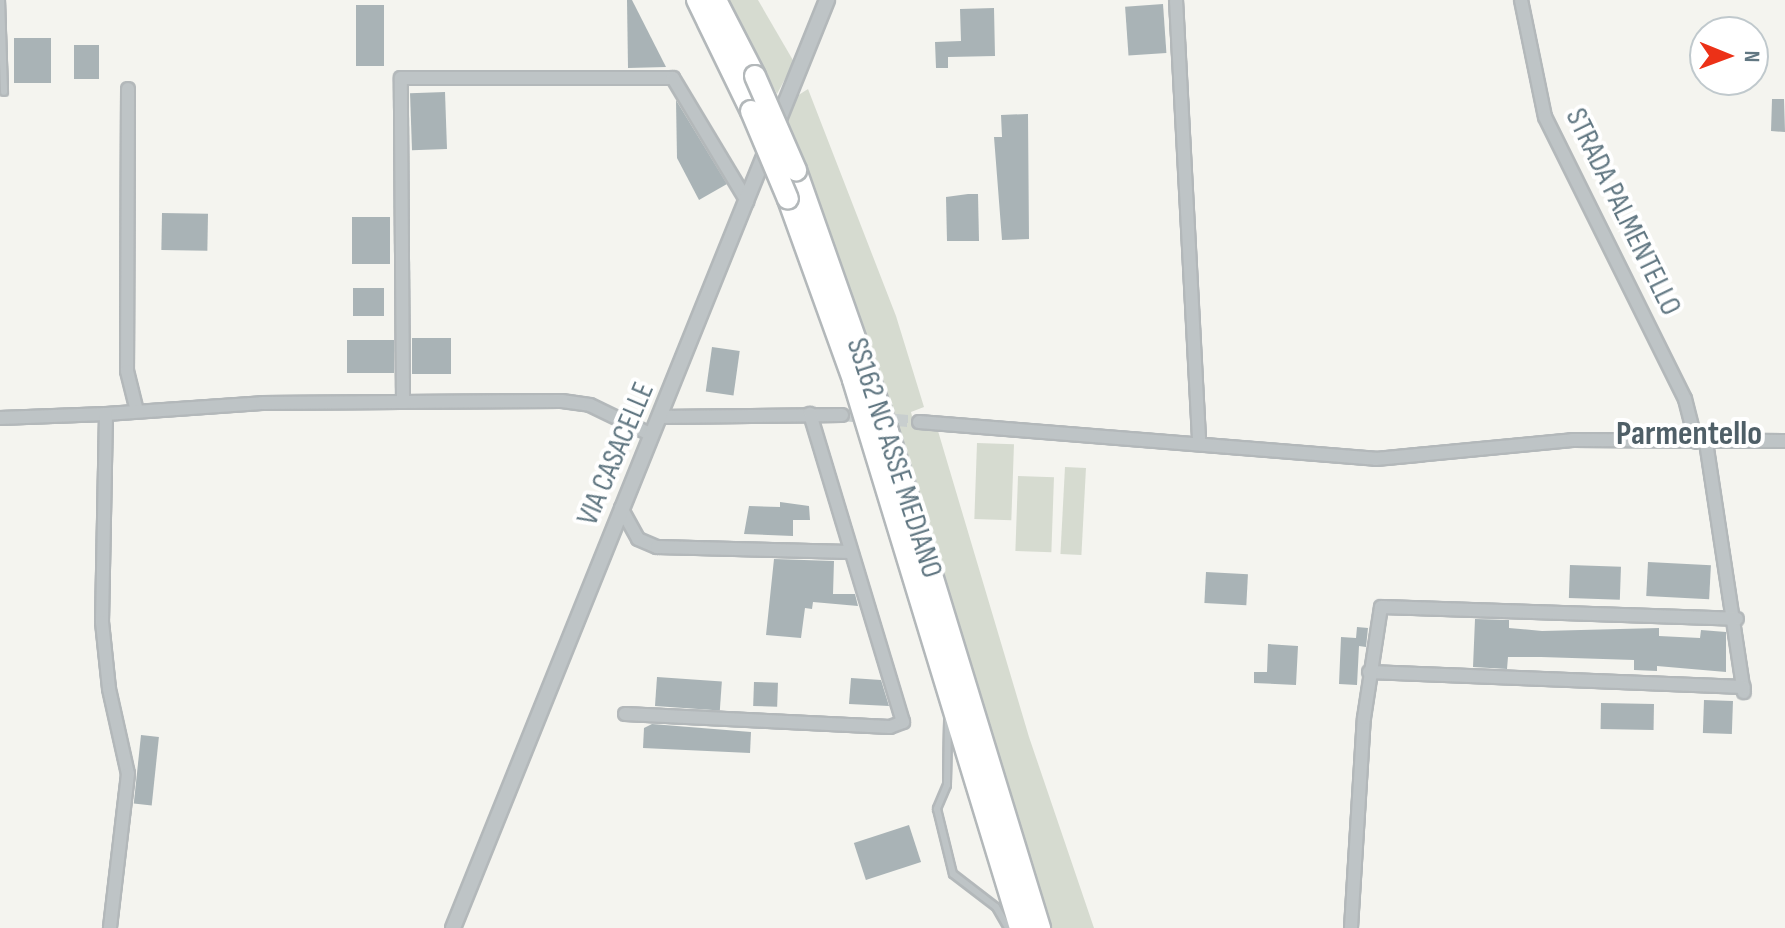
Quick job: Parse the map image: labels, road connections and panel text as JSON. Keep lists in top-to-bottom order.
{
  "streets": {
    "highway": ["SS162 NC ASSE MEDIANO"],
    "street": ["STRADA PALMENTELLO", "VIA CASACELLE"]
  },
  "districts": ["Parmentello"],
  "north": "right"
}
